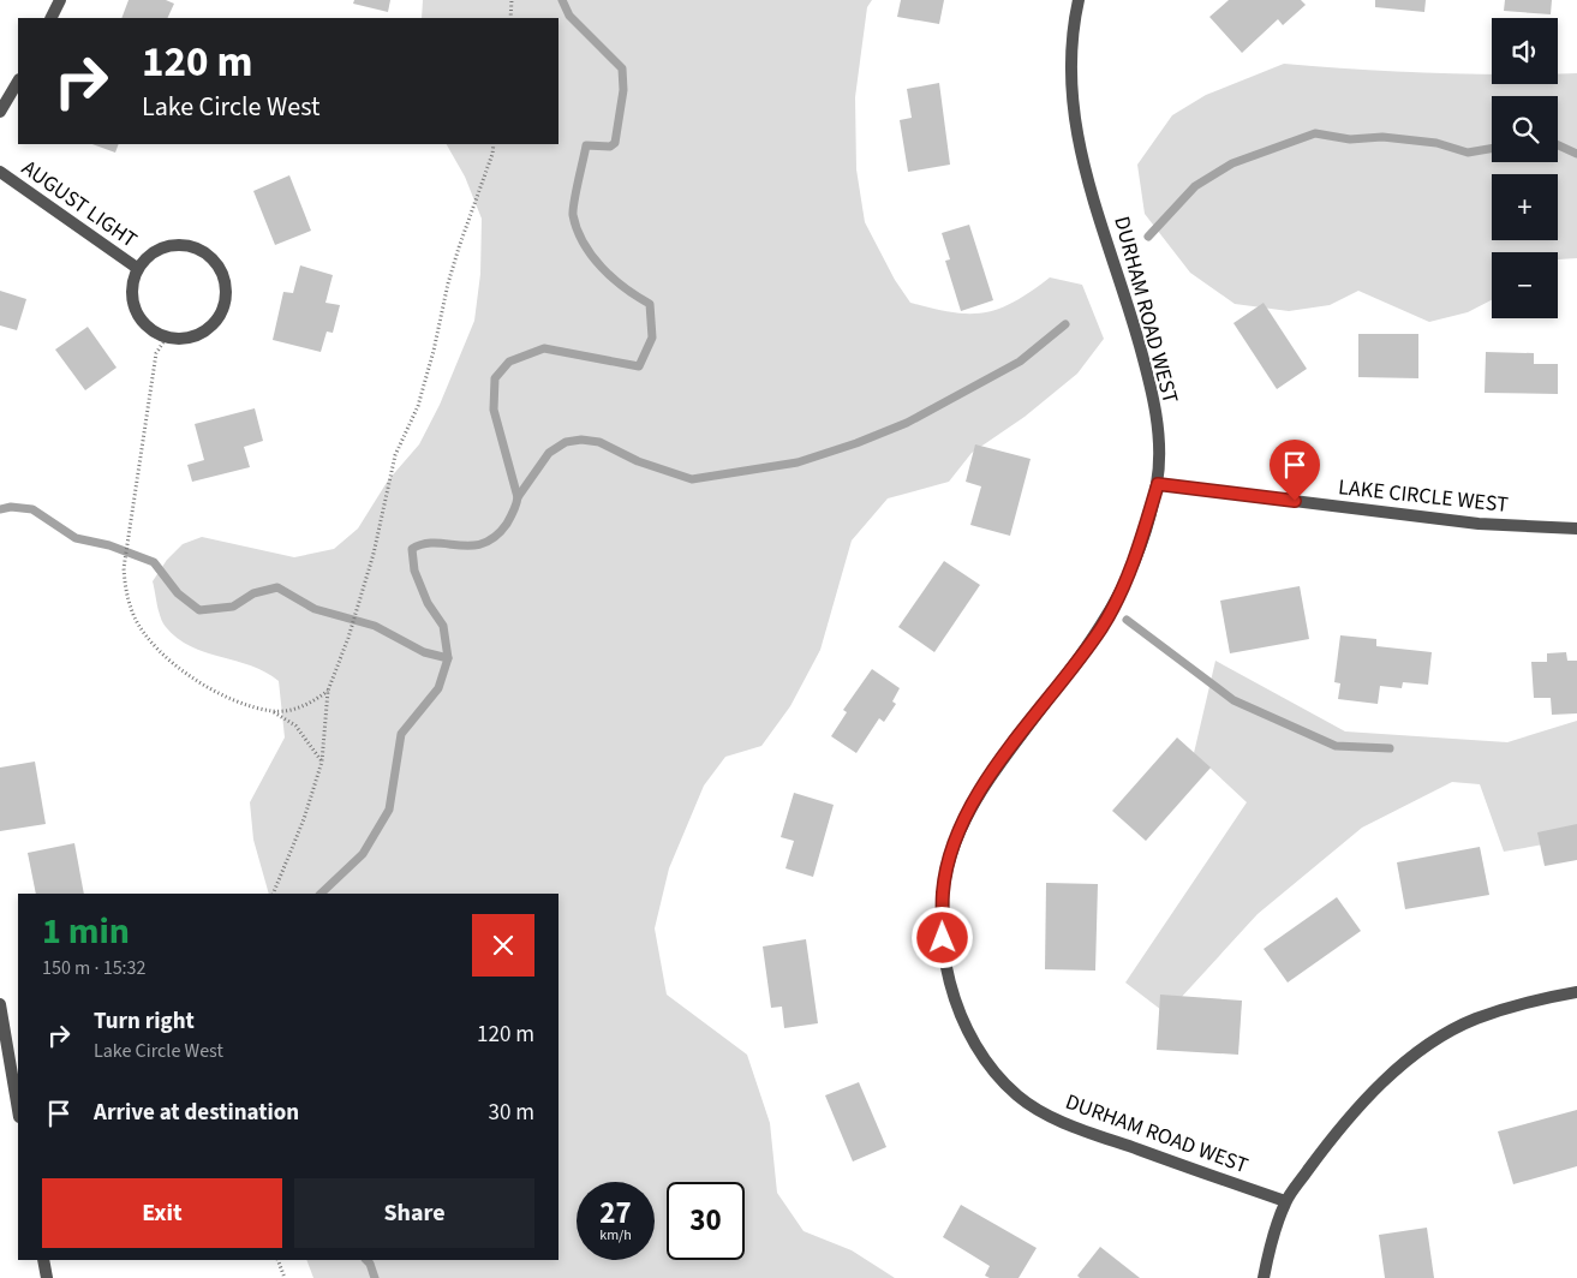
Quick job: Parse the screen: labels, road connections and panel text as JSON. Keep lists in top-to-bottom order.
{
  "streets": {
    "street": ["AUGUST LIGHT", "DURHAM ROAD WEST", "LAKE CIRCLE WEST"]
  },
  "crossings": [
    ["DURHAM ROAD WEST", "LAKE CIRCLE WEST"]
  ],
  "page": {
    "map_buttons": ["+", "−"],
    "turn": ["120 m", "Lake Circle West"],
    "heading": ["1 min", "150 m · 15:32"],
    "list": [
      {
        "name": "Turn right",
        "note": "Lake Circle West",
        "value": "120 m"
      },
      {
        "name": "Arrive at destination",
        "value": "30 m"
      }
    ],
    "buttons": ["Exit", "Share"],
    "speed": "27 km/h",
    "limit": "30"
  }
}
